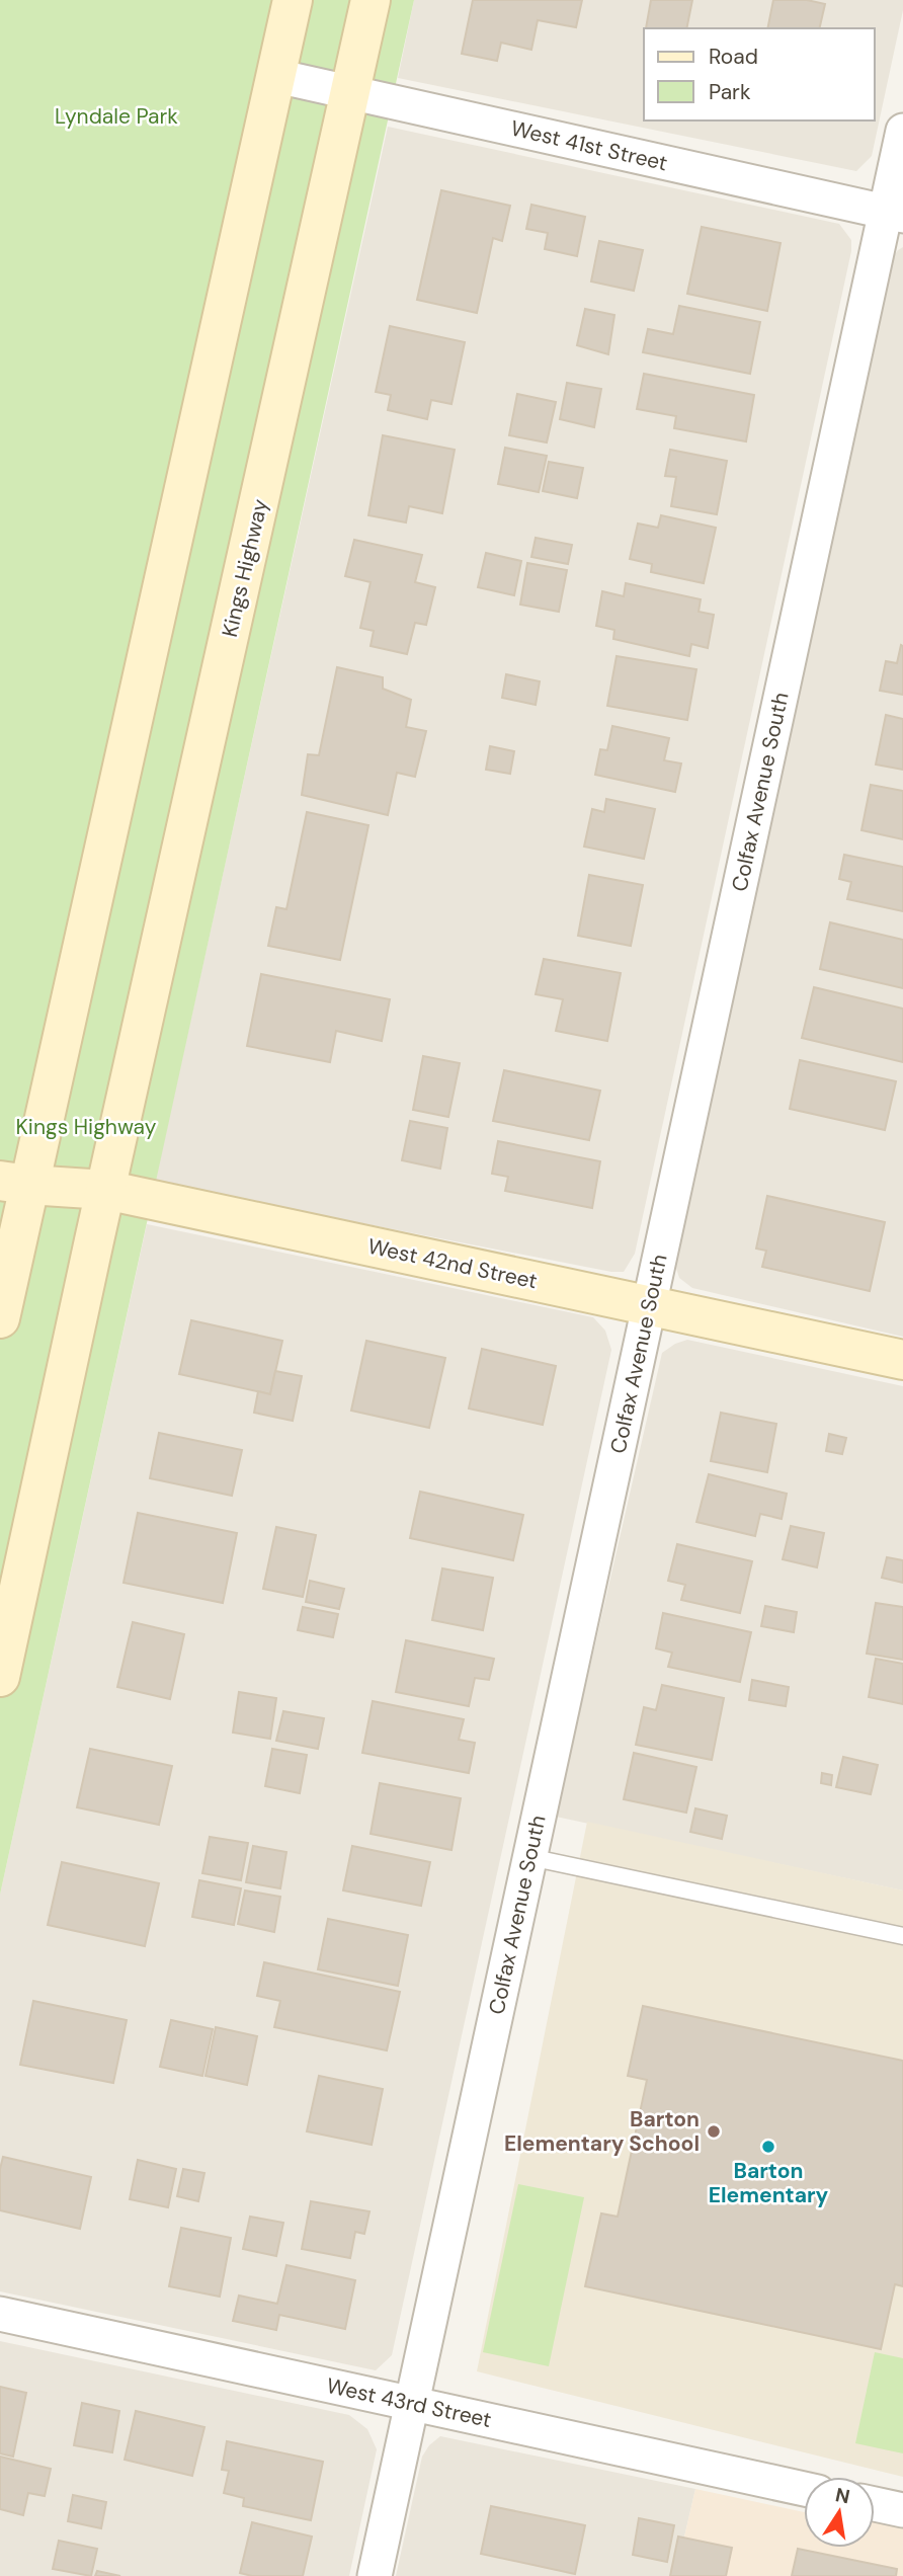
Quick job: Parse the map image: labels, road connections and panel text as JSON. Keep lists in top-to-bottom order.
{
  "streets": {
    "street": [
      "West 41st Street",
      "Kings Highway",
      "Colfax Avenue South",
      "West 42nd Street",
      "West 43rd Street"
    ]
  },
  "crossings": [
    ["West 41st Street", "Kings Highway"],
    ["West 41st Street", "Colfax Avenue South"],
    ["Kings Highway", "West 42nd Street"],
    ["Colfax Avenue South", "West 42nd Street"],
    ["Colfax Avenue South", "West 43rd Street"]
  ],
  "parks": ["Lyndale Park", "Kings Highway"],
  "places": ["Barton Elementary School", "Barton Elementary"],
  "legend": ["Road", "Park"],
  "north": "top"
}
